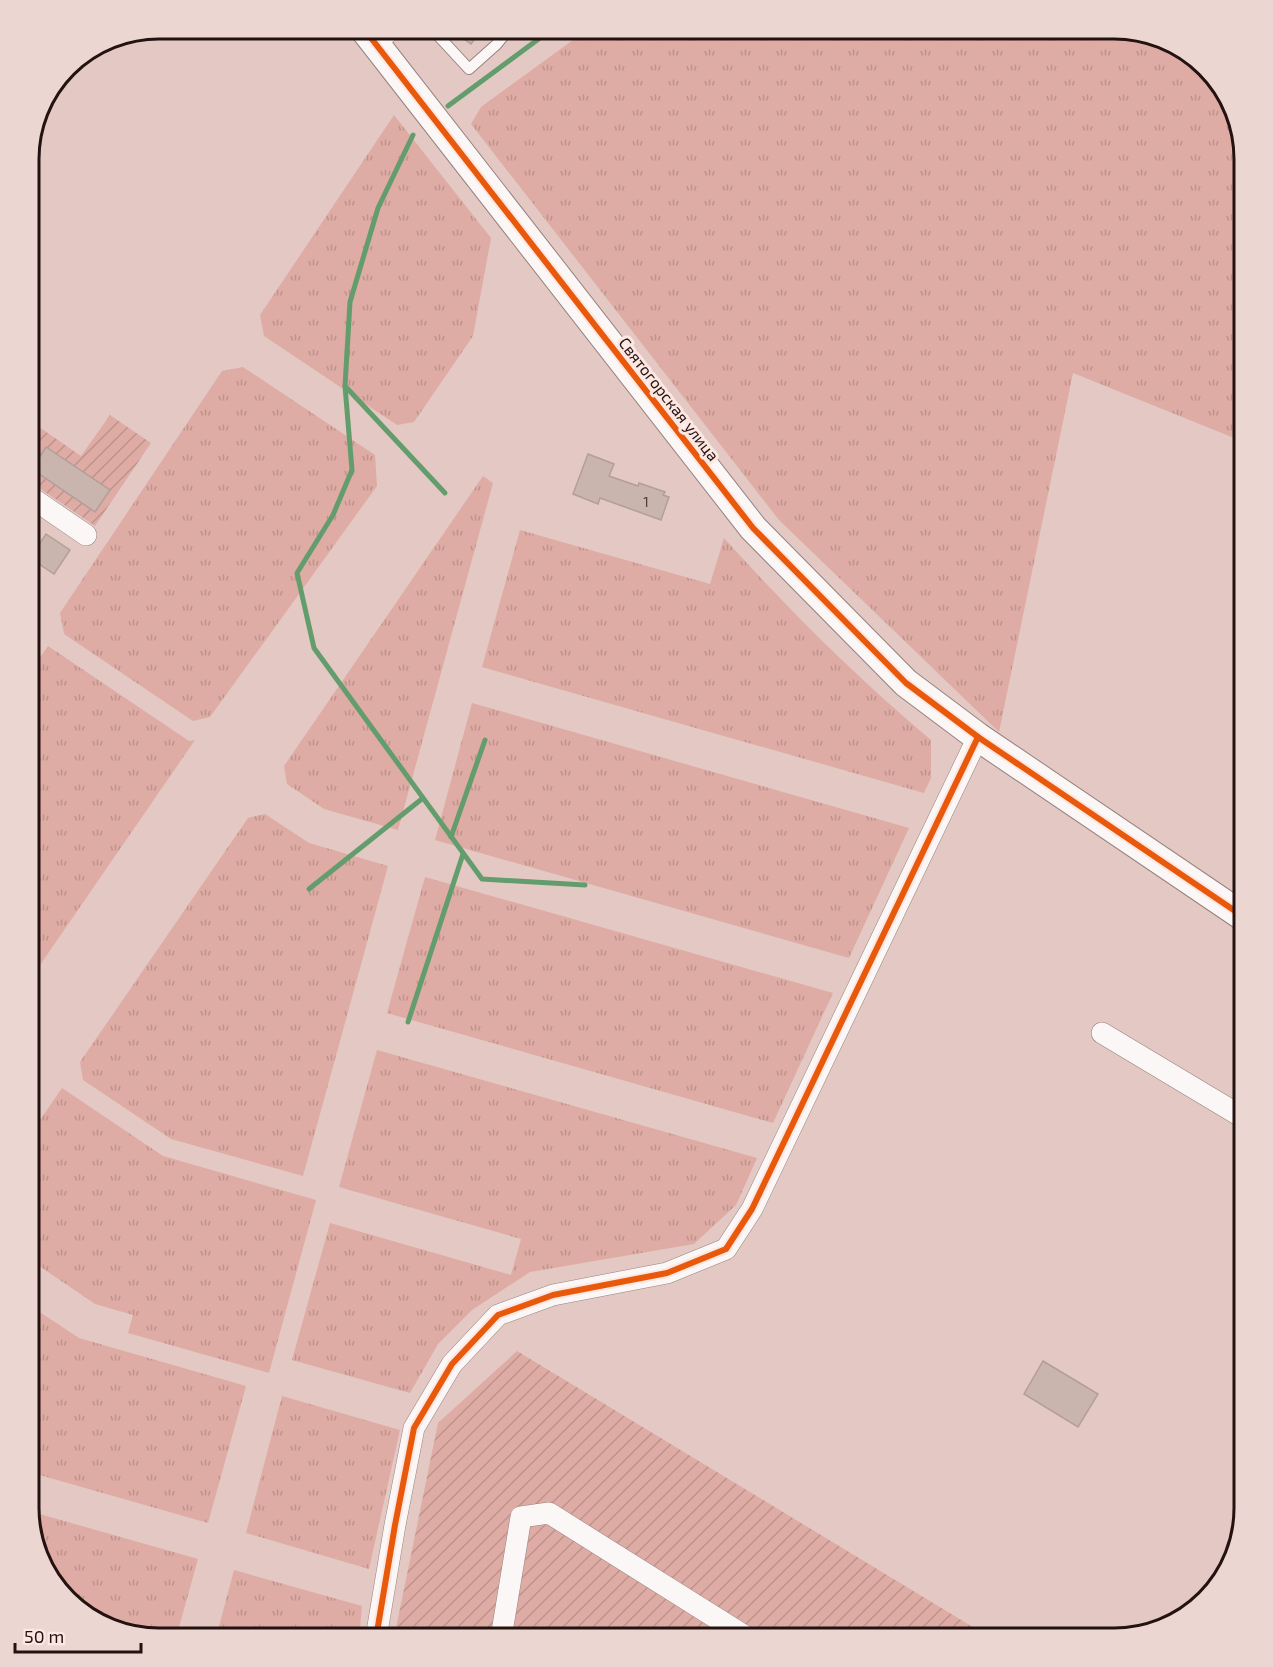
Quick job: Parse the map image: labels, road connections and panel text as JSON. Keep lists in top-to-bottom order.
{
  "streets": {
    "street": ["Святогорская улица"]
  },
  "house_numbers": ["1"],
  "scale_bar": "50 m"
}
